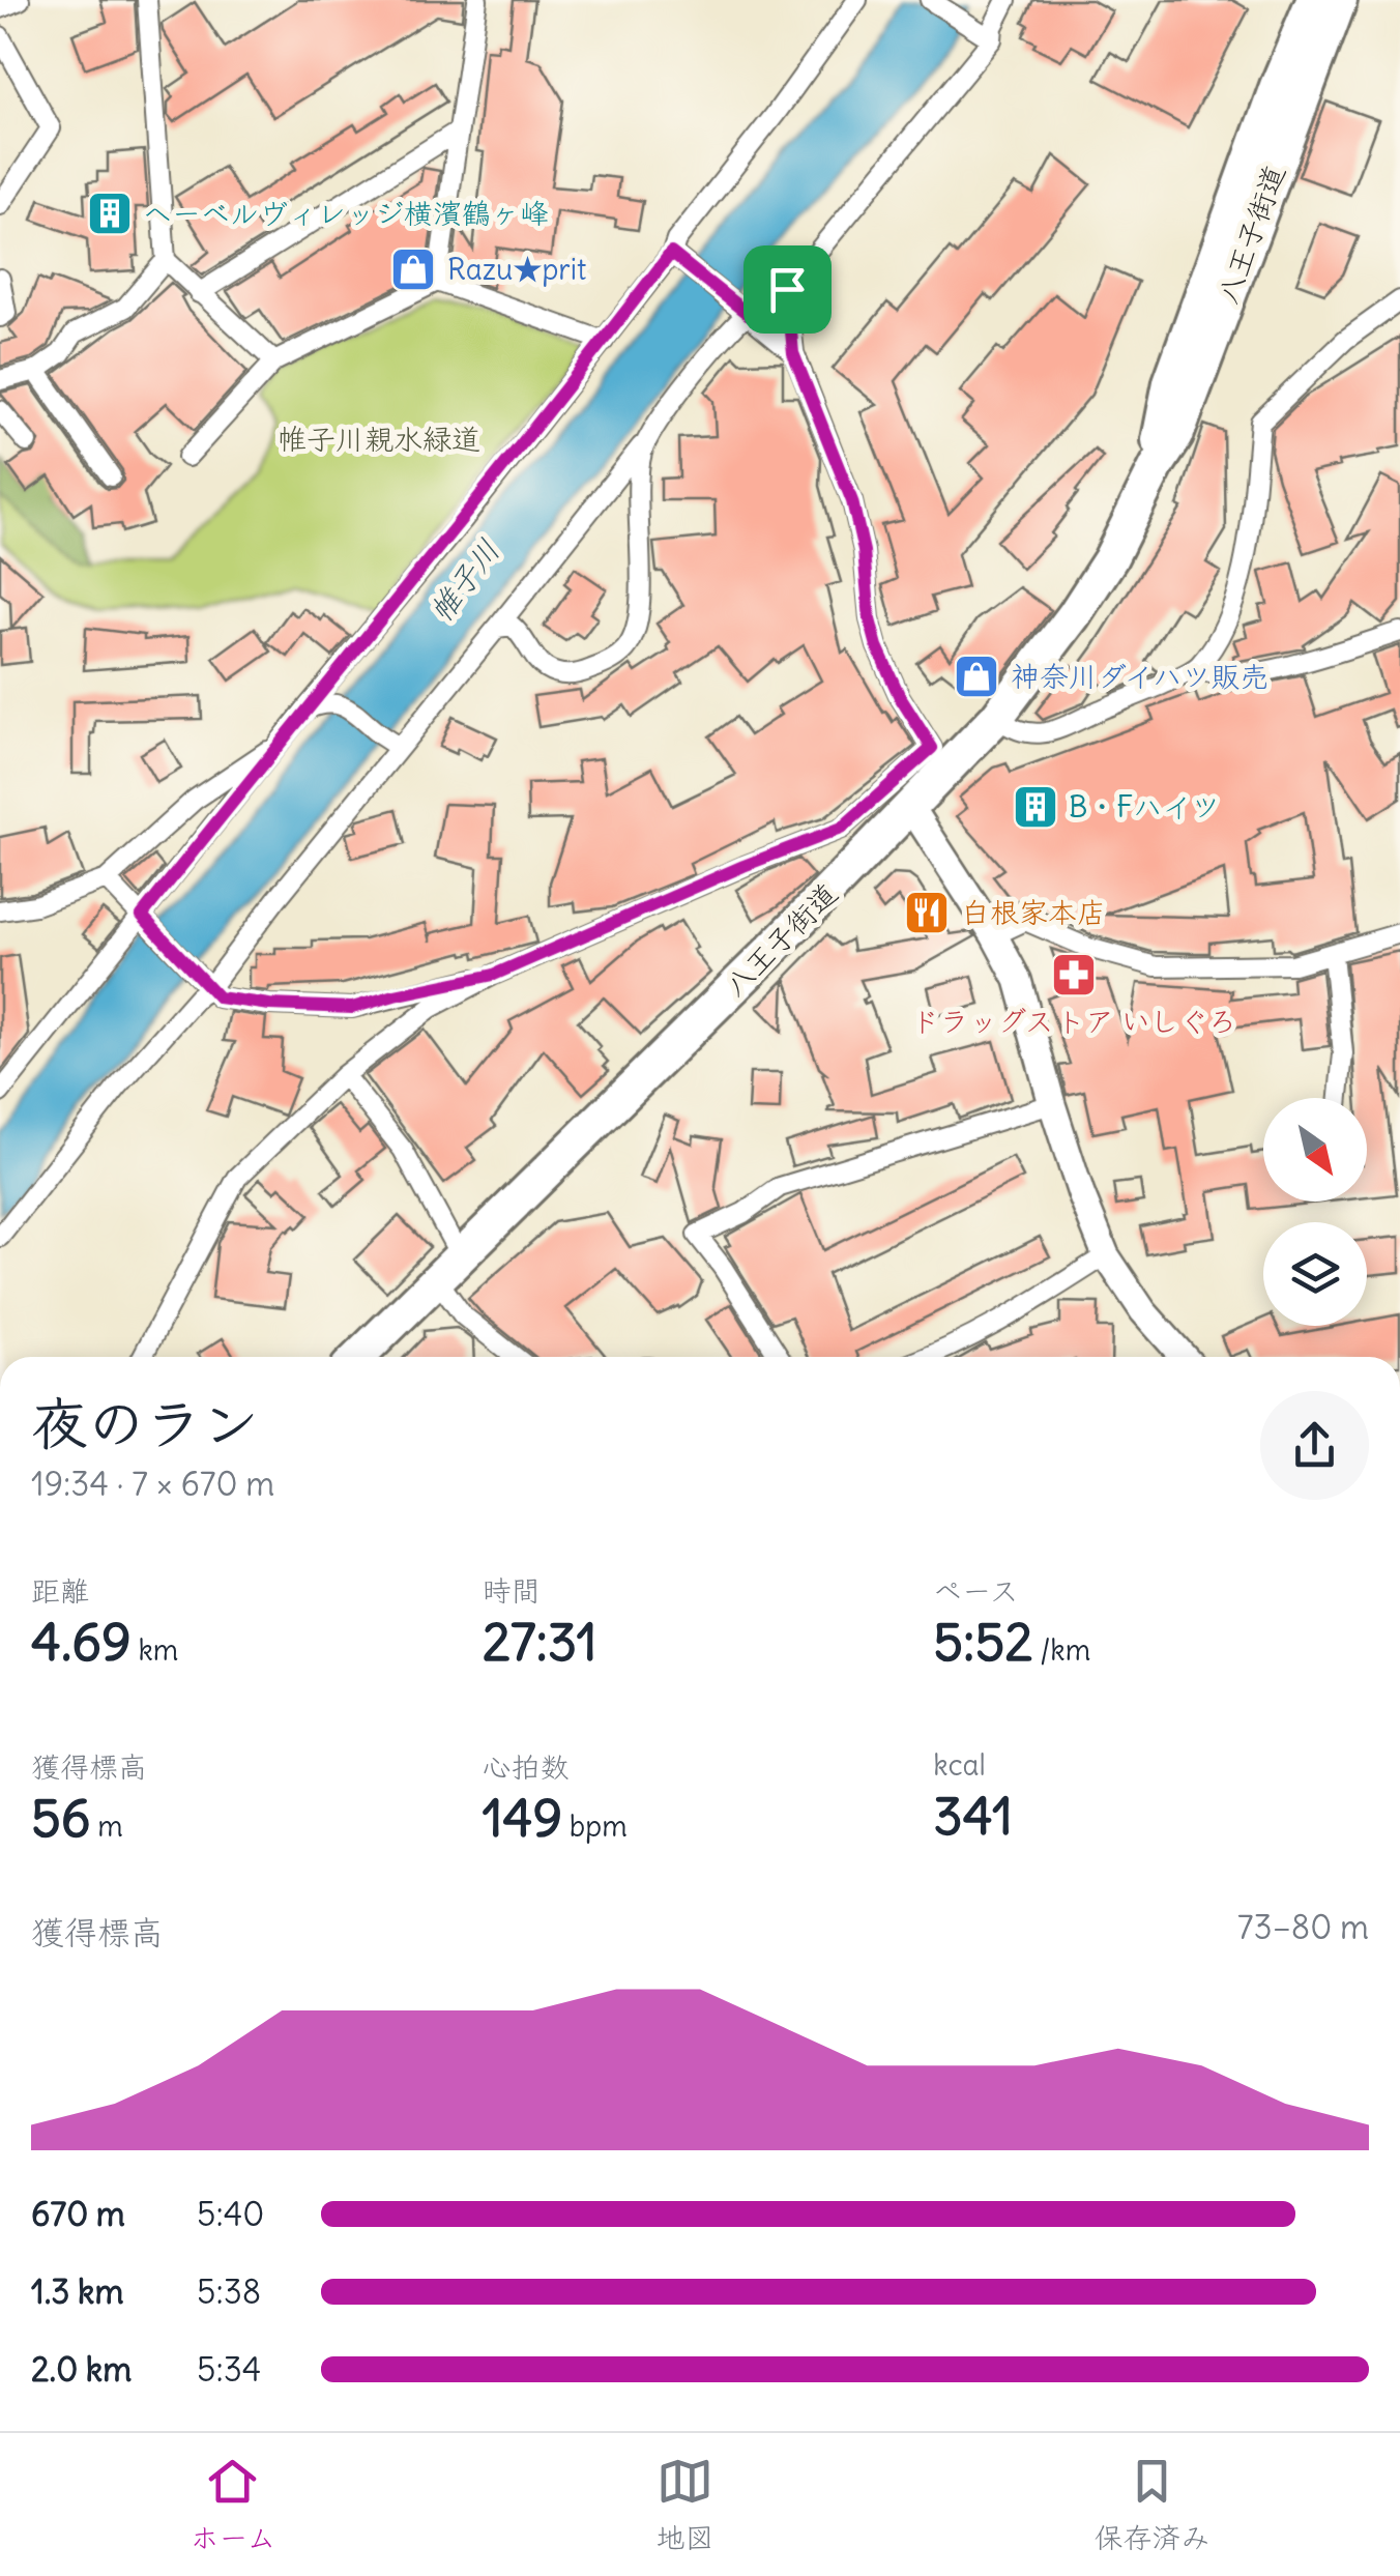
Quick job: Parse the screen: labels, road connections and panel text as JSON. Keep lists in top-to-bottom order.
{
  "streets": {
    "highway": ["八王子街道"]
  },
  "water": ["帷子川"],
  "parks": ["帷子川親水緑道"],
  "places": {
    "building": ["ヘーベルヴィレッジ横濱鶴ヶ峰", "B・Fハイツ"],
    "shop": ["Razu★prit", "神奈川ダイハツ販売"],
    "restaurant": ["白根家本店"],
    "pharmacy": ["ドラッグストア いしぐろ"]
  },
  "north": "bottom right",
  "page": {
    "heading": ["夜のラン", "19:34 · 7 × 670 m"],
    "stats": [
      ["距離", "4.69 km"],
      ["時間", "27:31"],
      ["ペース", "5:52 /km"],
      ["獲得標高", "56 m"],
      ["心拍数", "149 bpm"],
      ["kcal", "341"]
    ],
    "chart": ["獲得標高", "73–80 m"],
    "list": [
      {
        "name": "670 m",
        "note": "5:40"
      },
      {
        "name": "1.3 km",
        "note": "5:38"
      },
      {
        "name": "2.0 km",
        "note": "5:34"
      }
    ],
    "tabs": ["ホーム", "地図", "保存済み"]
  }
}
